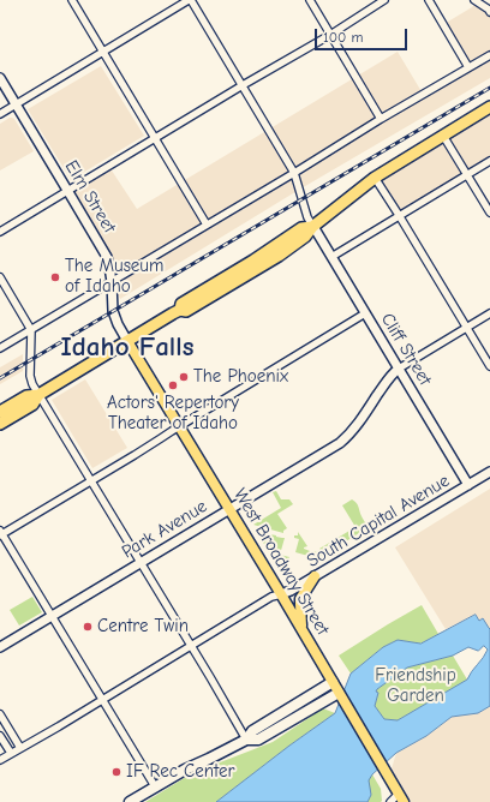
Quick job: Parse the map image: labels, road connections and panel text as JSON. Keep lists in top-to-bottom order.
{
  "streets": {
    "main road": ["West Broadway Street"],
    "street": [
      "Elm Street",
      "Cliff Street",
      "South Capital Avenue",
      "Park Avenue"
    ]
  },
  "crossings": [
    ["Elm Street", "West Broadway Street"],
    ["Cliff Street", "South Capital Avenue"],
    ["Cliff Street", "Park Avenue"],
    ["South Capital Avenue", "West Broadway Street"],
    ["Park Avenue", "West Broadway Street"]
  ],
  "districts": ["Idaho Falls"],
  "parks": ["Friendship Garden"],
  "places": [
    "The Museum of Idaho",
    "The Phoenix",
    "Actors' Repertory Theater of Idaho",
    "Centre Twin",
    "IF Rec Center"
  ],
  "scale_bar": "100 m"
}
